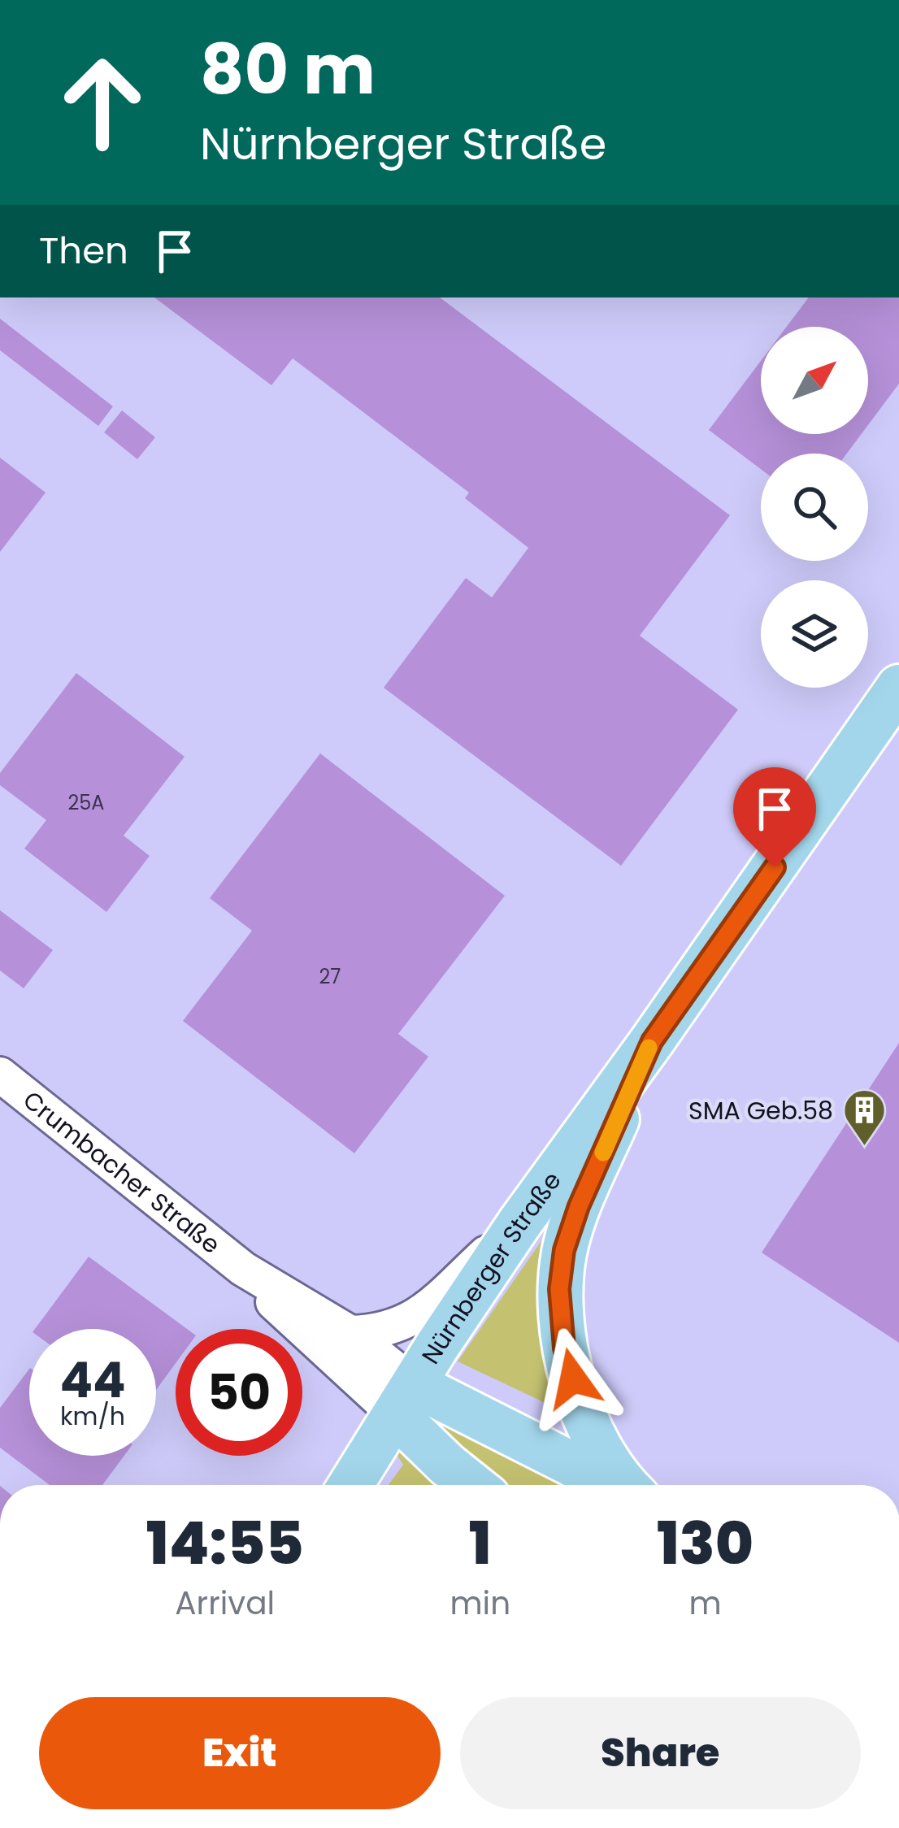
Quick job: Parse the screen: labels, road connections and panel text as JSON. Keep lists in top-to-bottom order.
{
  "streets": {
    "main road": ["Nürnberger Straße"],
    "street": ["Crumbacher Straße"]
  },
  "crossings": [
    ["Crumbacher Straße", "Nürnberger Straße"]
  ],
  "places": {
    "building": ["SMA Geb.58"]
  },
  "house_numbers": ["25A", "27"],
  "north": "top right",
  "page": {
    "turn": ["80 m", "Nürnberger Straße"],
    "then": "Then",
    "speed": "44 km/h",
    "limit": "50",
    "eta": [
      "14:55",
      "Arrival",
      "1",
      "min",
      "130",
      "m"
    ],
    "buttons": ["Exit", "Share"]
  }
}
